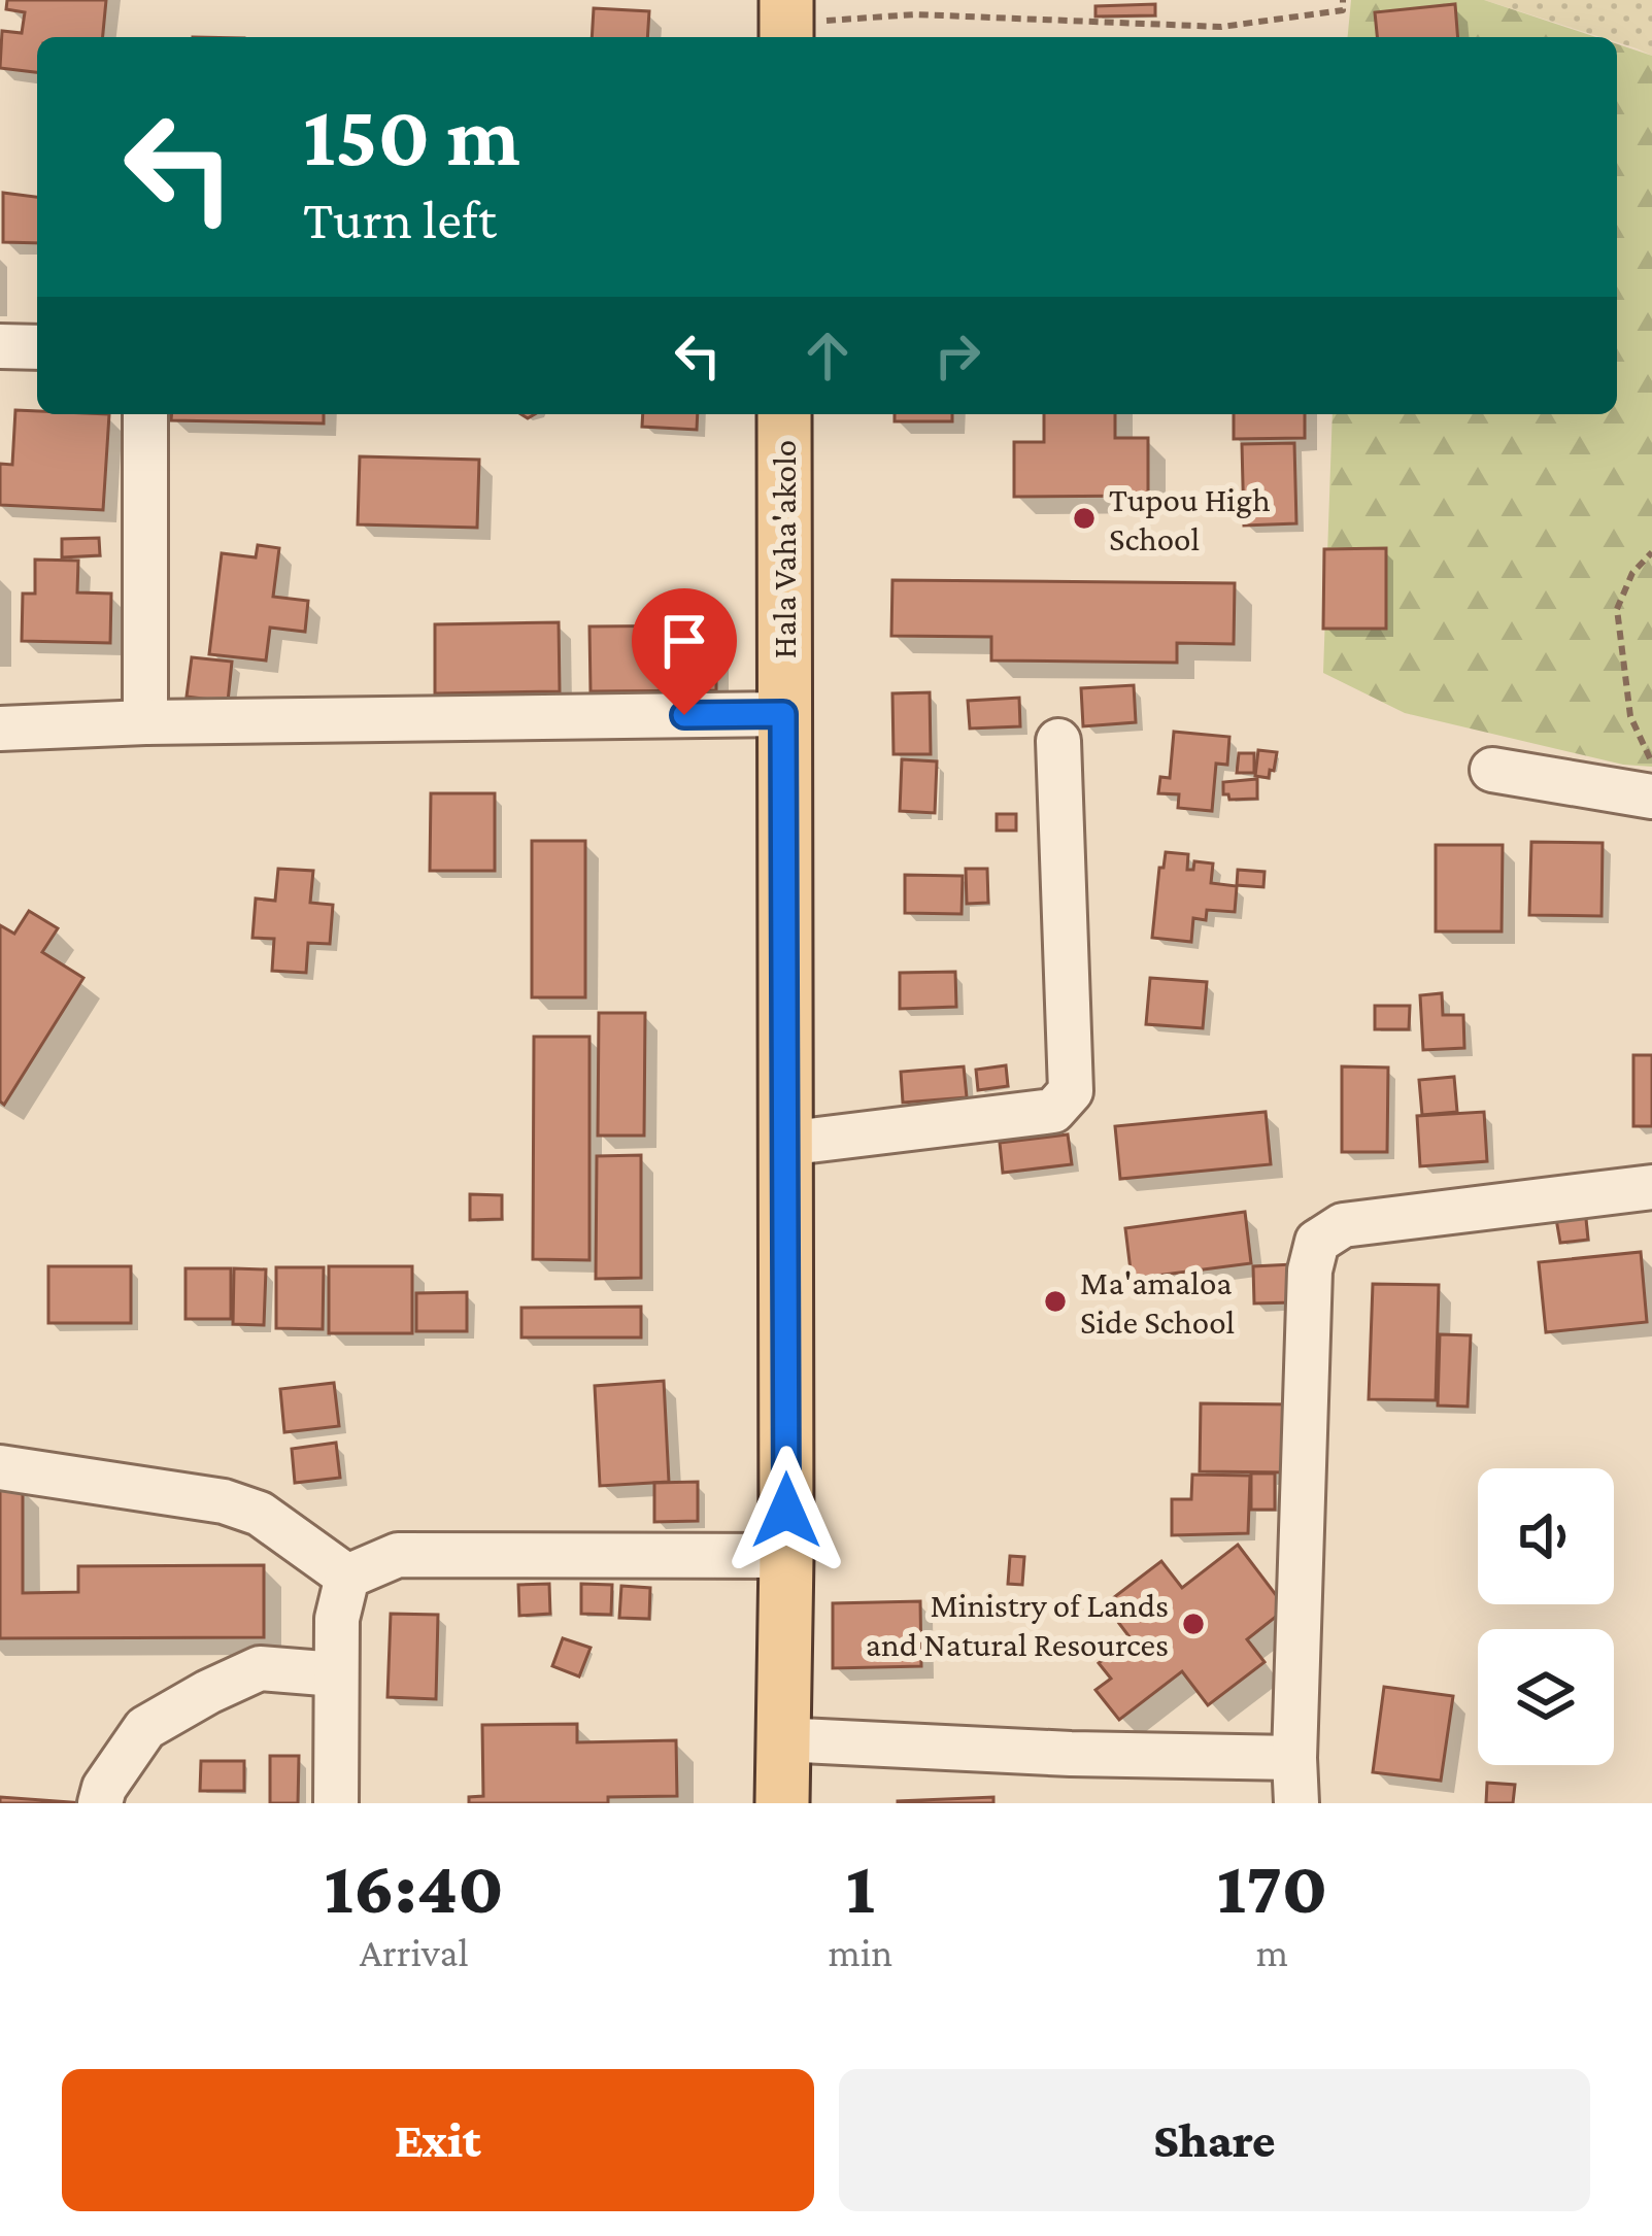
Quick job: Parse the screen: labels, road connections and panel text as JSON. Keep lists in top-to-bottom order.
{
  "streets": {
    "main road": ["Hala Vaha'akolo"]
  },
  "places": ["Tupou High School", "Ma'amaloa Side School", "Ministry of Lands and Natural Resources"],
  "page": {
    "turn": ["150 m", "Turn left"],
    "eta": [
      "16:40",
      "Arrival",
      "1",
      "min",
      "170",
      "m"
    ],
    "buttons": ["Exit", "Share"]
  }
}
